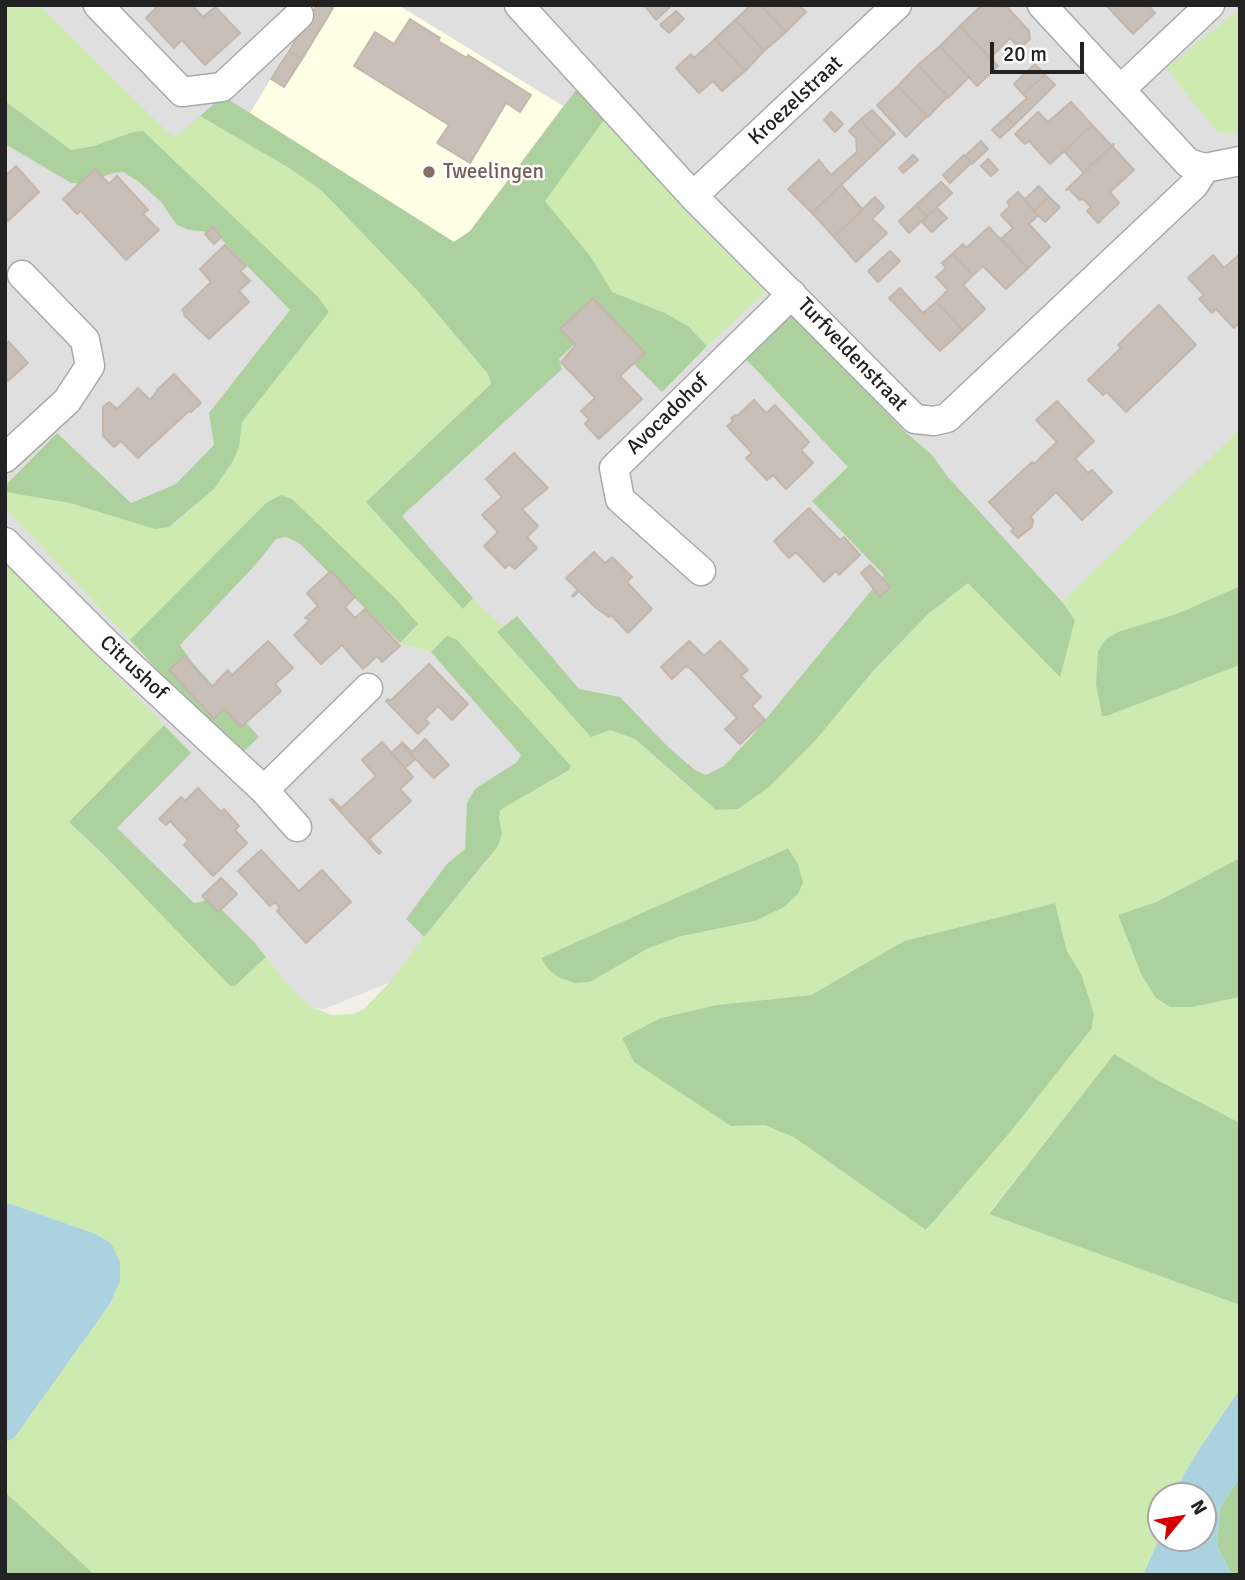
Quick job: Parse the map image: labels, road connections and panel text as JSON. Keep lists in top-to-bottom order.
{
  "streets": {
    "street": [
      "Kroezelstraat",
      "Turfveldenstraat",
      "Avocadohof",
      "Citrushof"
    ]
  },
  "crossings": [
    ["Kroezelstraat", "Turfveldenstraat"],
    ["Turfveldenstraat", "Avocadohof"]
  ],
  "places": ["Tweelingen"],
  "scale_bar": "20 m",
  "north": "top right"
}
